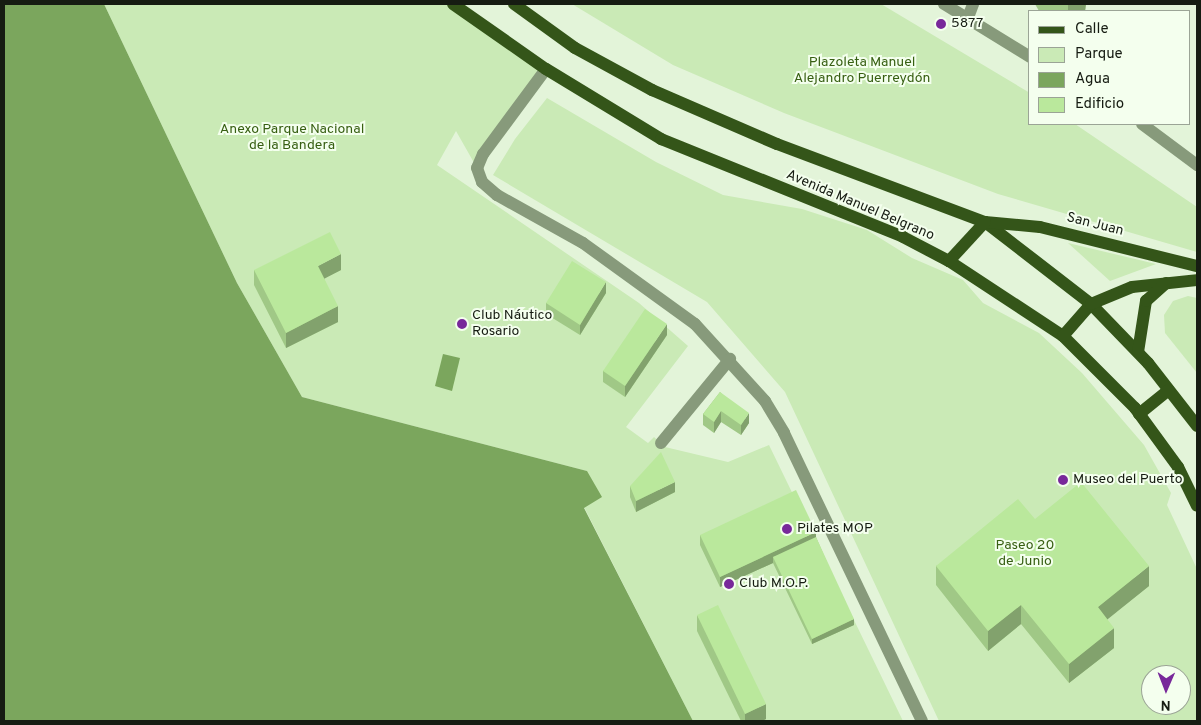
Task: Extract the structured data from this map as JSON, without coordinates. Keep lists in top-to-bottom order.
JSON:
{
  "streets": {
    "main road": ["Avenida Manuel Belgrano", "San Juan"]
  },
  "crossings": [
    ["Avenida Manuel Belgrano", "San Juan"]
  ],
  "parks": ["Plazoleta Manuel Alejandro Puerreydón", "Anexo Parque Nacional de la Bandera", "Paseo 20 de Junio"],
  "places": [
    "5877",
    "Club Náutico Rosario",
    "Museo del Puerto",
    "Pilates MOP",
    "Club M.O.P."
  ],
  "legend": [
    "Calle",
    "Parque",
    "Agua",
    "Edificio"
  ],
  "north": "bottom"
}
